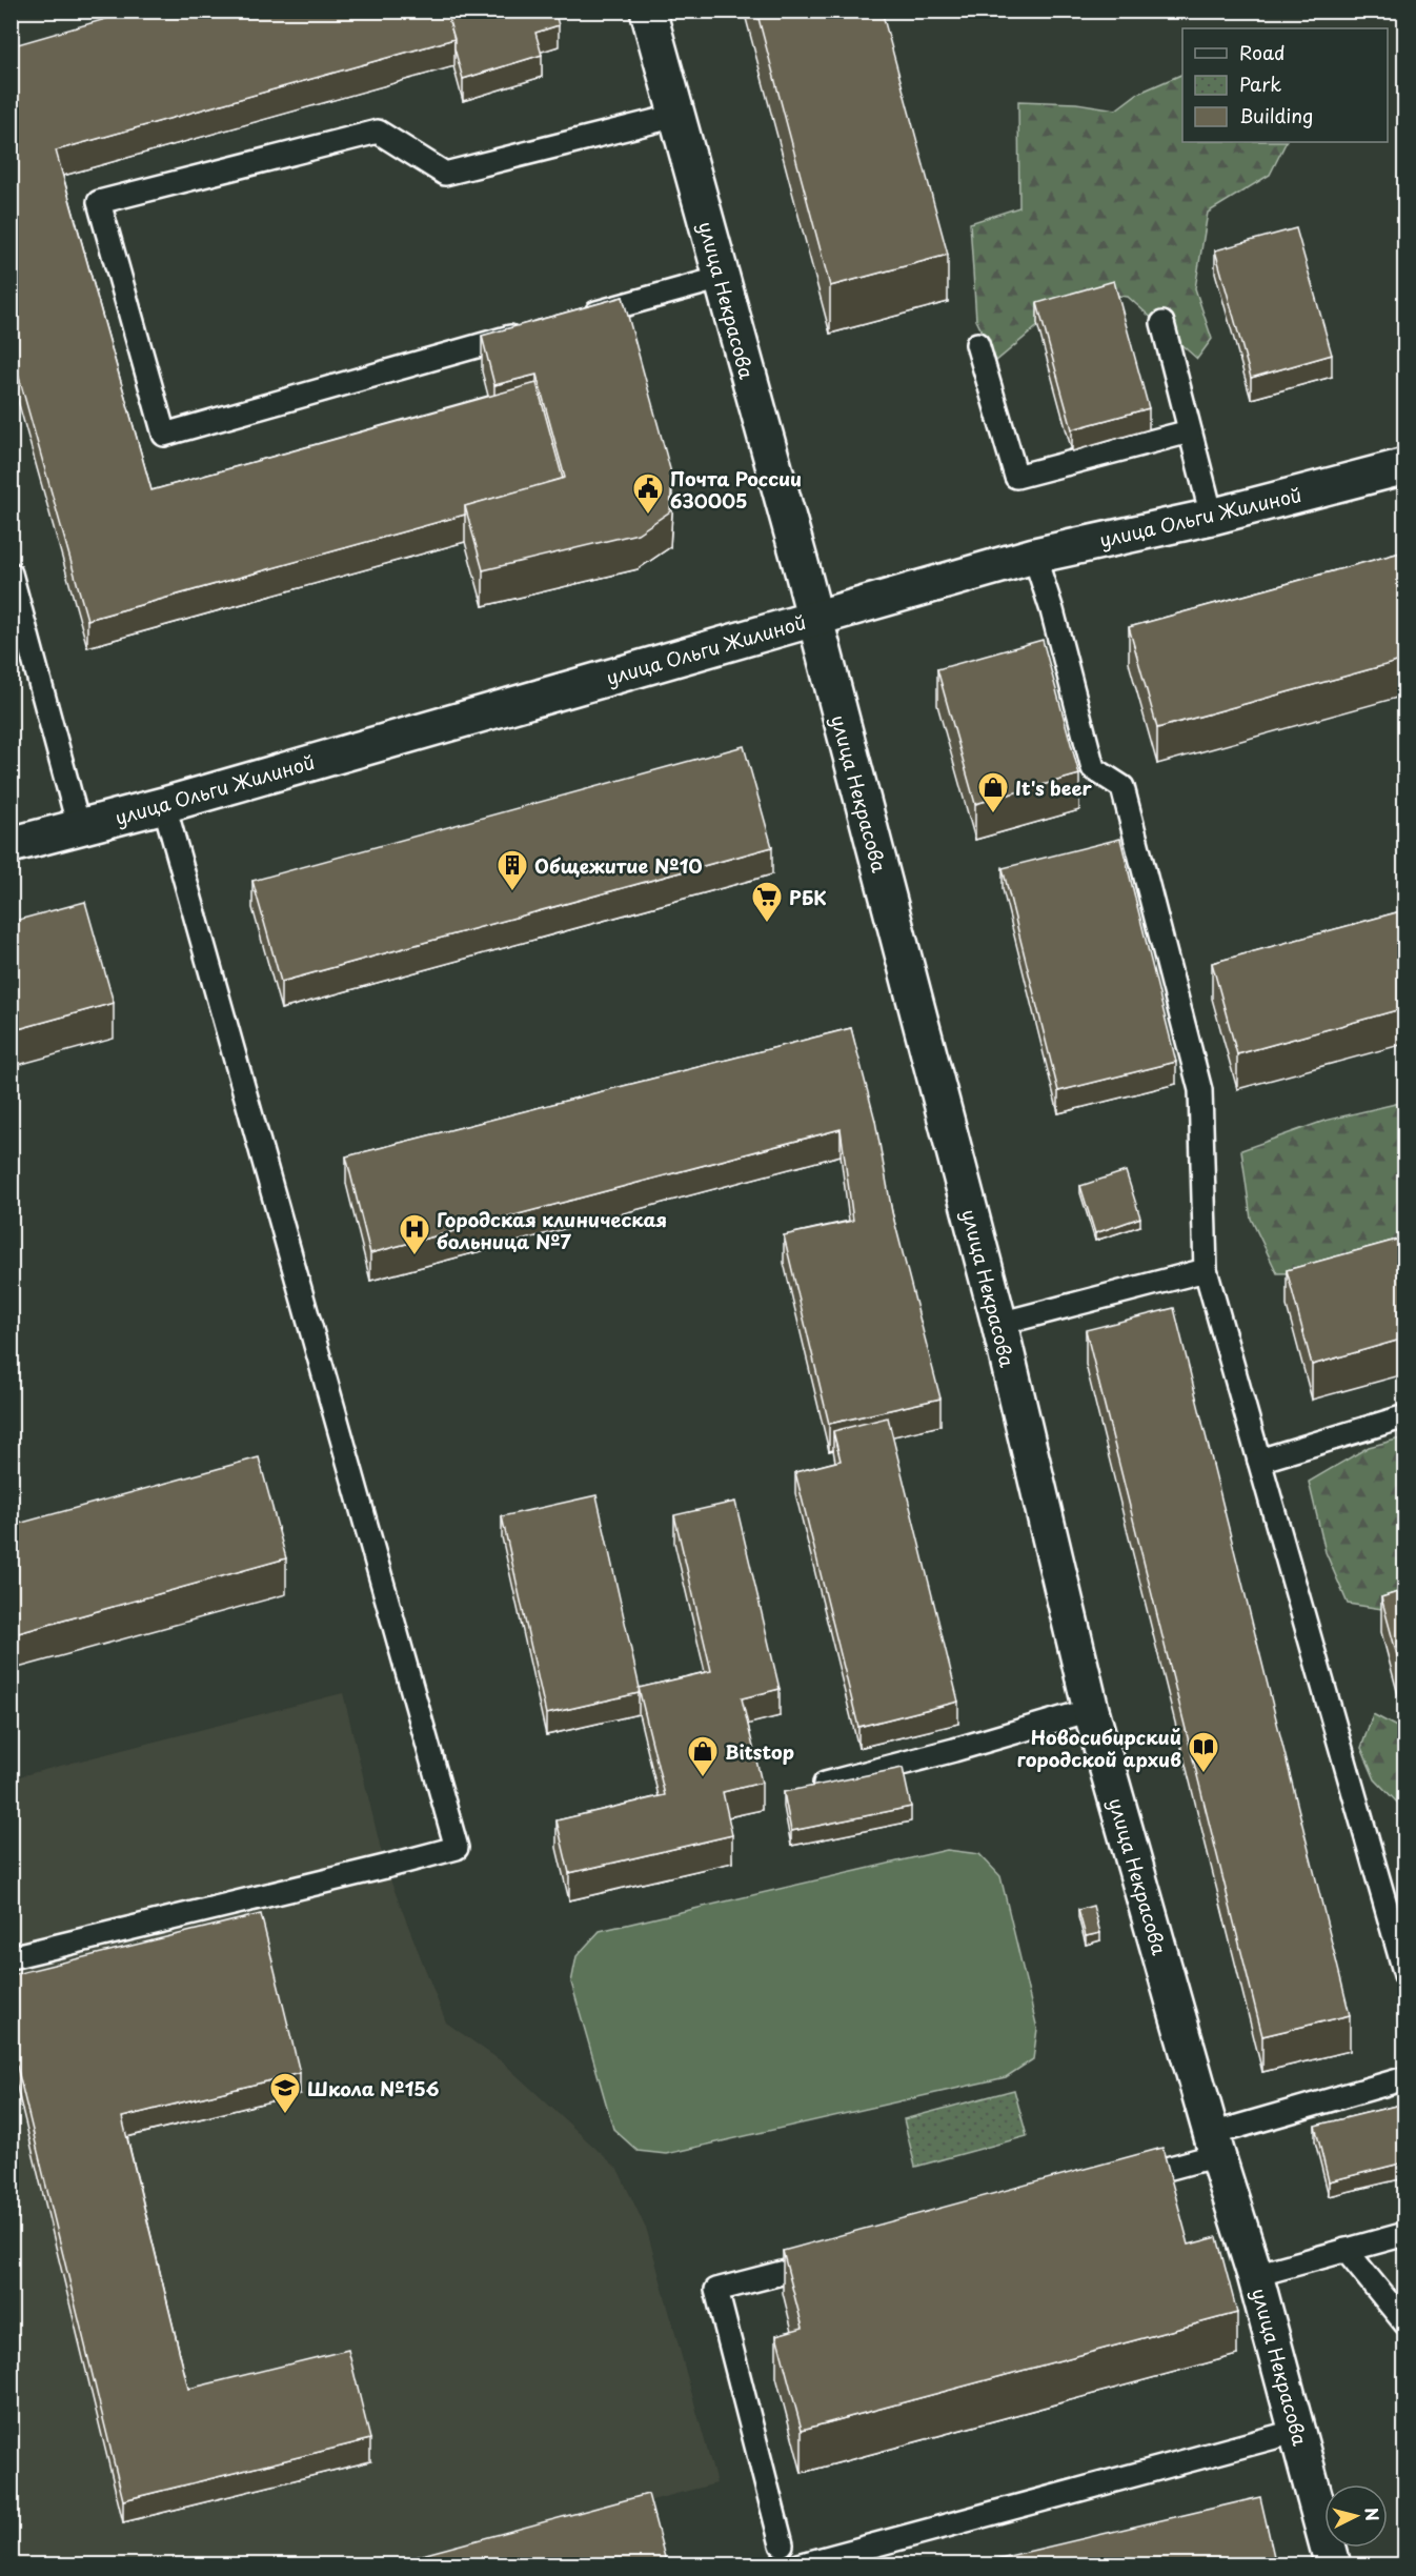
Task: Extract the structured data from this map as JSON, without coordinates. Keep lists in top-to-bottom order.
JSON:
{
  "streets": {
    "street": ["улица Некрасова", "улица Ольги Жилиной"]
  },
  "crossings": [
    ["улица Некрасова", "улица Ольги Жилиной"]
  ],
  "places": {
    "public building": ["Почта России 630005"],
    "shop": ["It's beer", "Bitstop"],
    "building": ["Общежитие №10"],
    "supermarket": ["РБК"],
    "hospital": ["Городская клиническая больница №7"],
    "library": ["Новосибирский городской архив"],
    "school or university": ["Школа №156"]
  },
  "legend": ["Road", "Park", "Building"],
  "north": "right"
}
